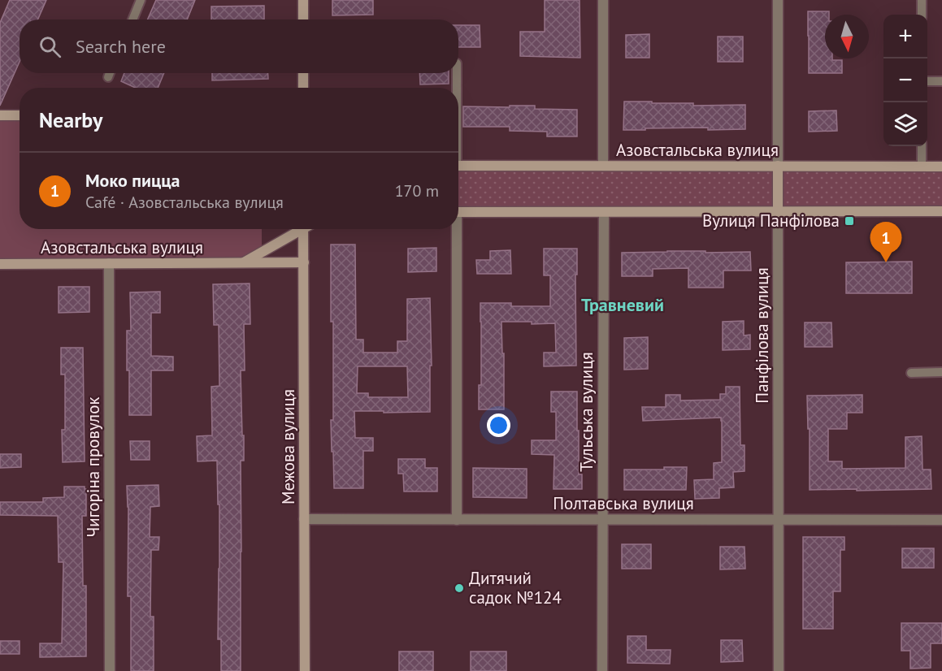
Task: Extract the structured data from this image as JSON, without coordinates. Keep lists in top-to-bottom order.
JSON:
{
  "streets": {
    "street": [
      "Азовстальська вулиця",
      "Панфілова вулиця",
      "Тульська вулиця",
      "Межова вулиця",
      "Чигоріна провулок",
      "Полтавська вулиця"
    ]
  },
  "crossings": [
    ["Азовстальська вулиця", "Панфілова вулиця"],
    ["Азовстальська вулиця", "Межова вулиця"],
    ["Азовстальська вулиця", "Чигоріна провулок"],
    ["Панфілова вулиця", "Полтавська вулиця"],
    ["Тульська вулиця", "Полтавська вулиця"],
    ["Межова вулиця", "Полтавська вулиця"]
  ],
  "districts": ["Травневий"],
  "places": {
    "transit": ["Вулиця Панфілова"],
    "other": ["Дитячий садок №124"]
  },
  "north": "bottom",
  "page": {
    "map_buttons": ["+", "−"],
    "search": "Search here",
    "heading": "Nearby",
    "list": [
      {
        "mark": "1",
        "name": "Моко пицца",
        "note": "Café · Азовстальська вулиця",
        "value": "170 m"
      }
    ],
    "pins": "1"
  }
}
